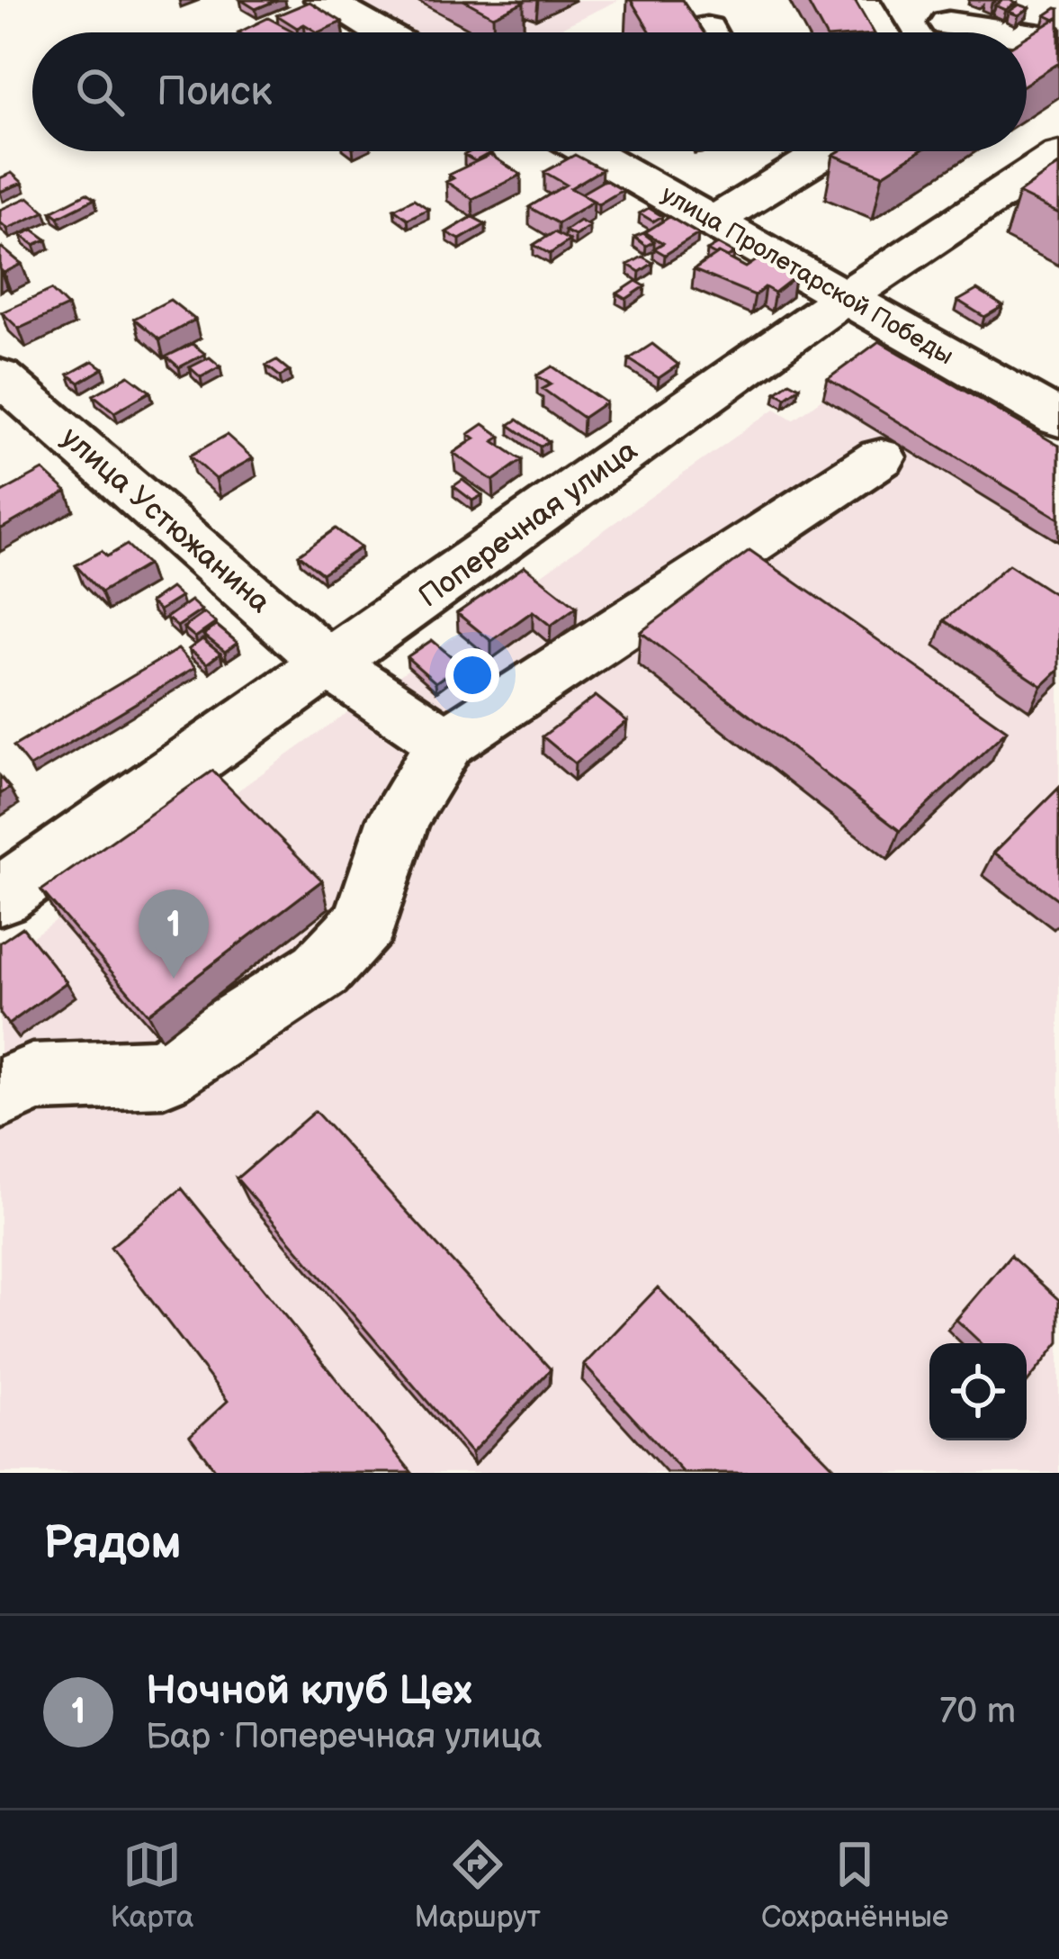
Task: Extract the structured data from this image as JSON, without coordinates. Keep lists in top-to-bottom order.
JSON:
{
  "streets": {
    "street": ["улица Пролетарской Победы", "улица Устюжанина", "Поперечная улица"]
  },
  "crossings": [
    ["улица Пролетарской Победы", "Поперечная улица"],
    ["улица Устюжанина", "Поперечная улица"]
  ],
  "page": {
    "search": "Поиск",
    "pins": "1",
    "heading": "Рядом",
    "list": [
      {
        "mark": "1",
        "name": "Ночной клуб Цех",
        "note": "Бар · Поперечная улица",
        "value": "70 m"
      }
    ],
    "nav": ["Карта", "Маршрут", "Сохранённые"]
  }
}
